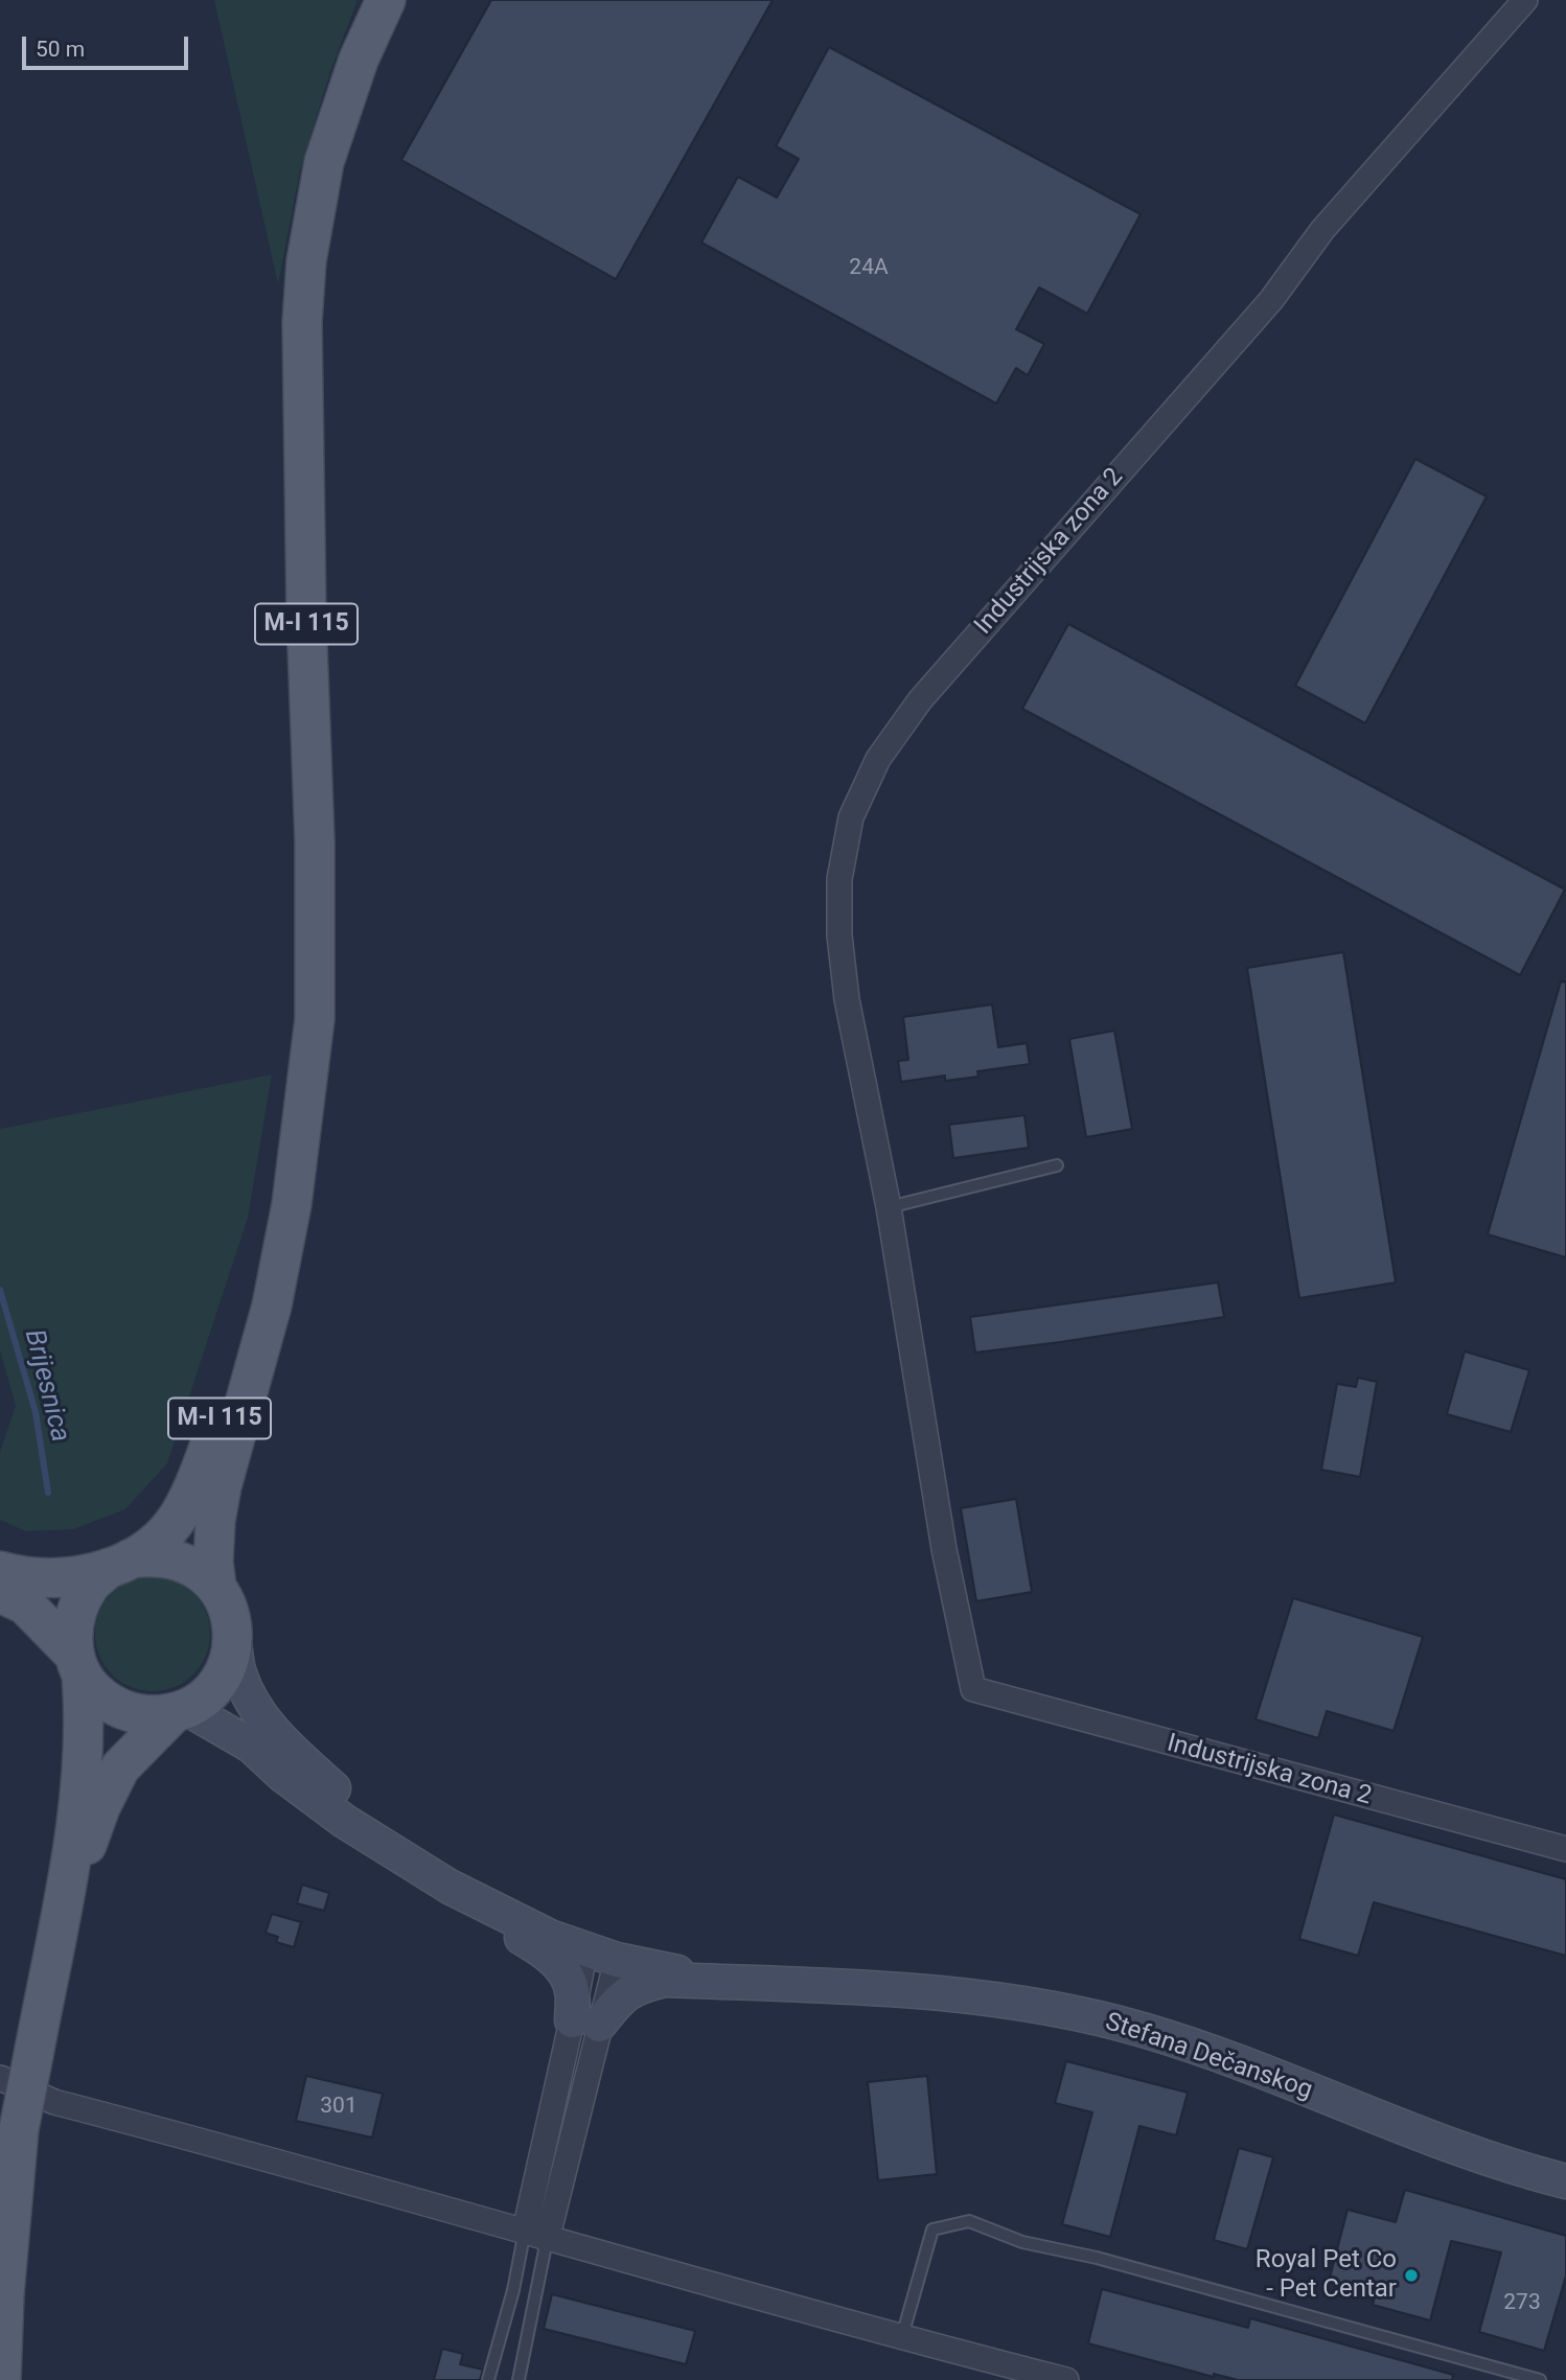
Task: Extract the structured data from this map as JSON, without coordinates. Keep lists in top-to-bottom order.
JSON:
{
  "streets": {
    "main road": ["M-I 115", "Stefana Dečanskog"],
    "street": ["Industrijska zona 2"]
  },
  "water": ["Brijesnica"],
  "places": ["Royal Pet Co - Pet Centar"],
  "house_numbers": ["24A", "301", "273"],
  "scale_bar": "50 m"
}
